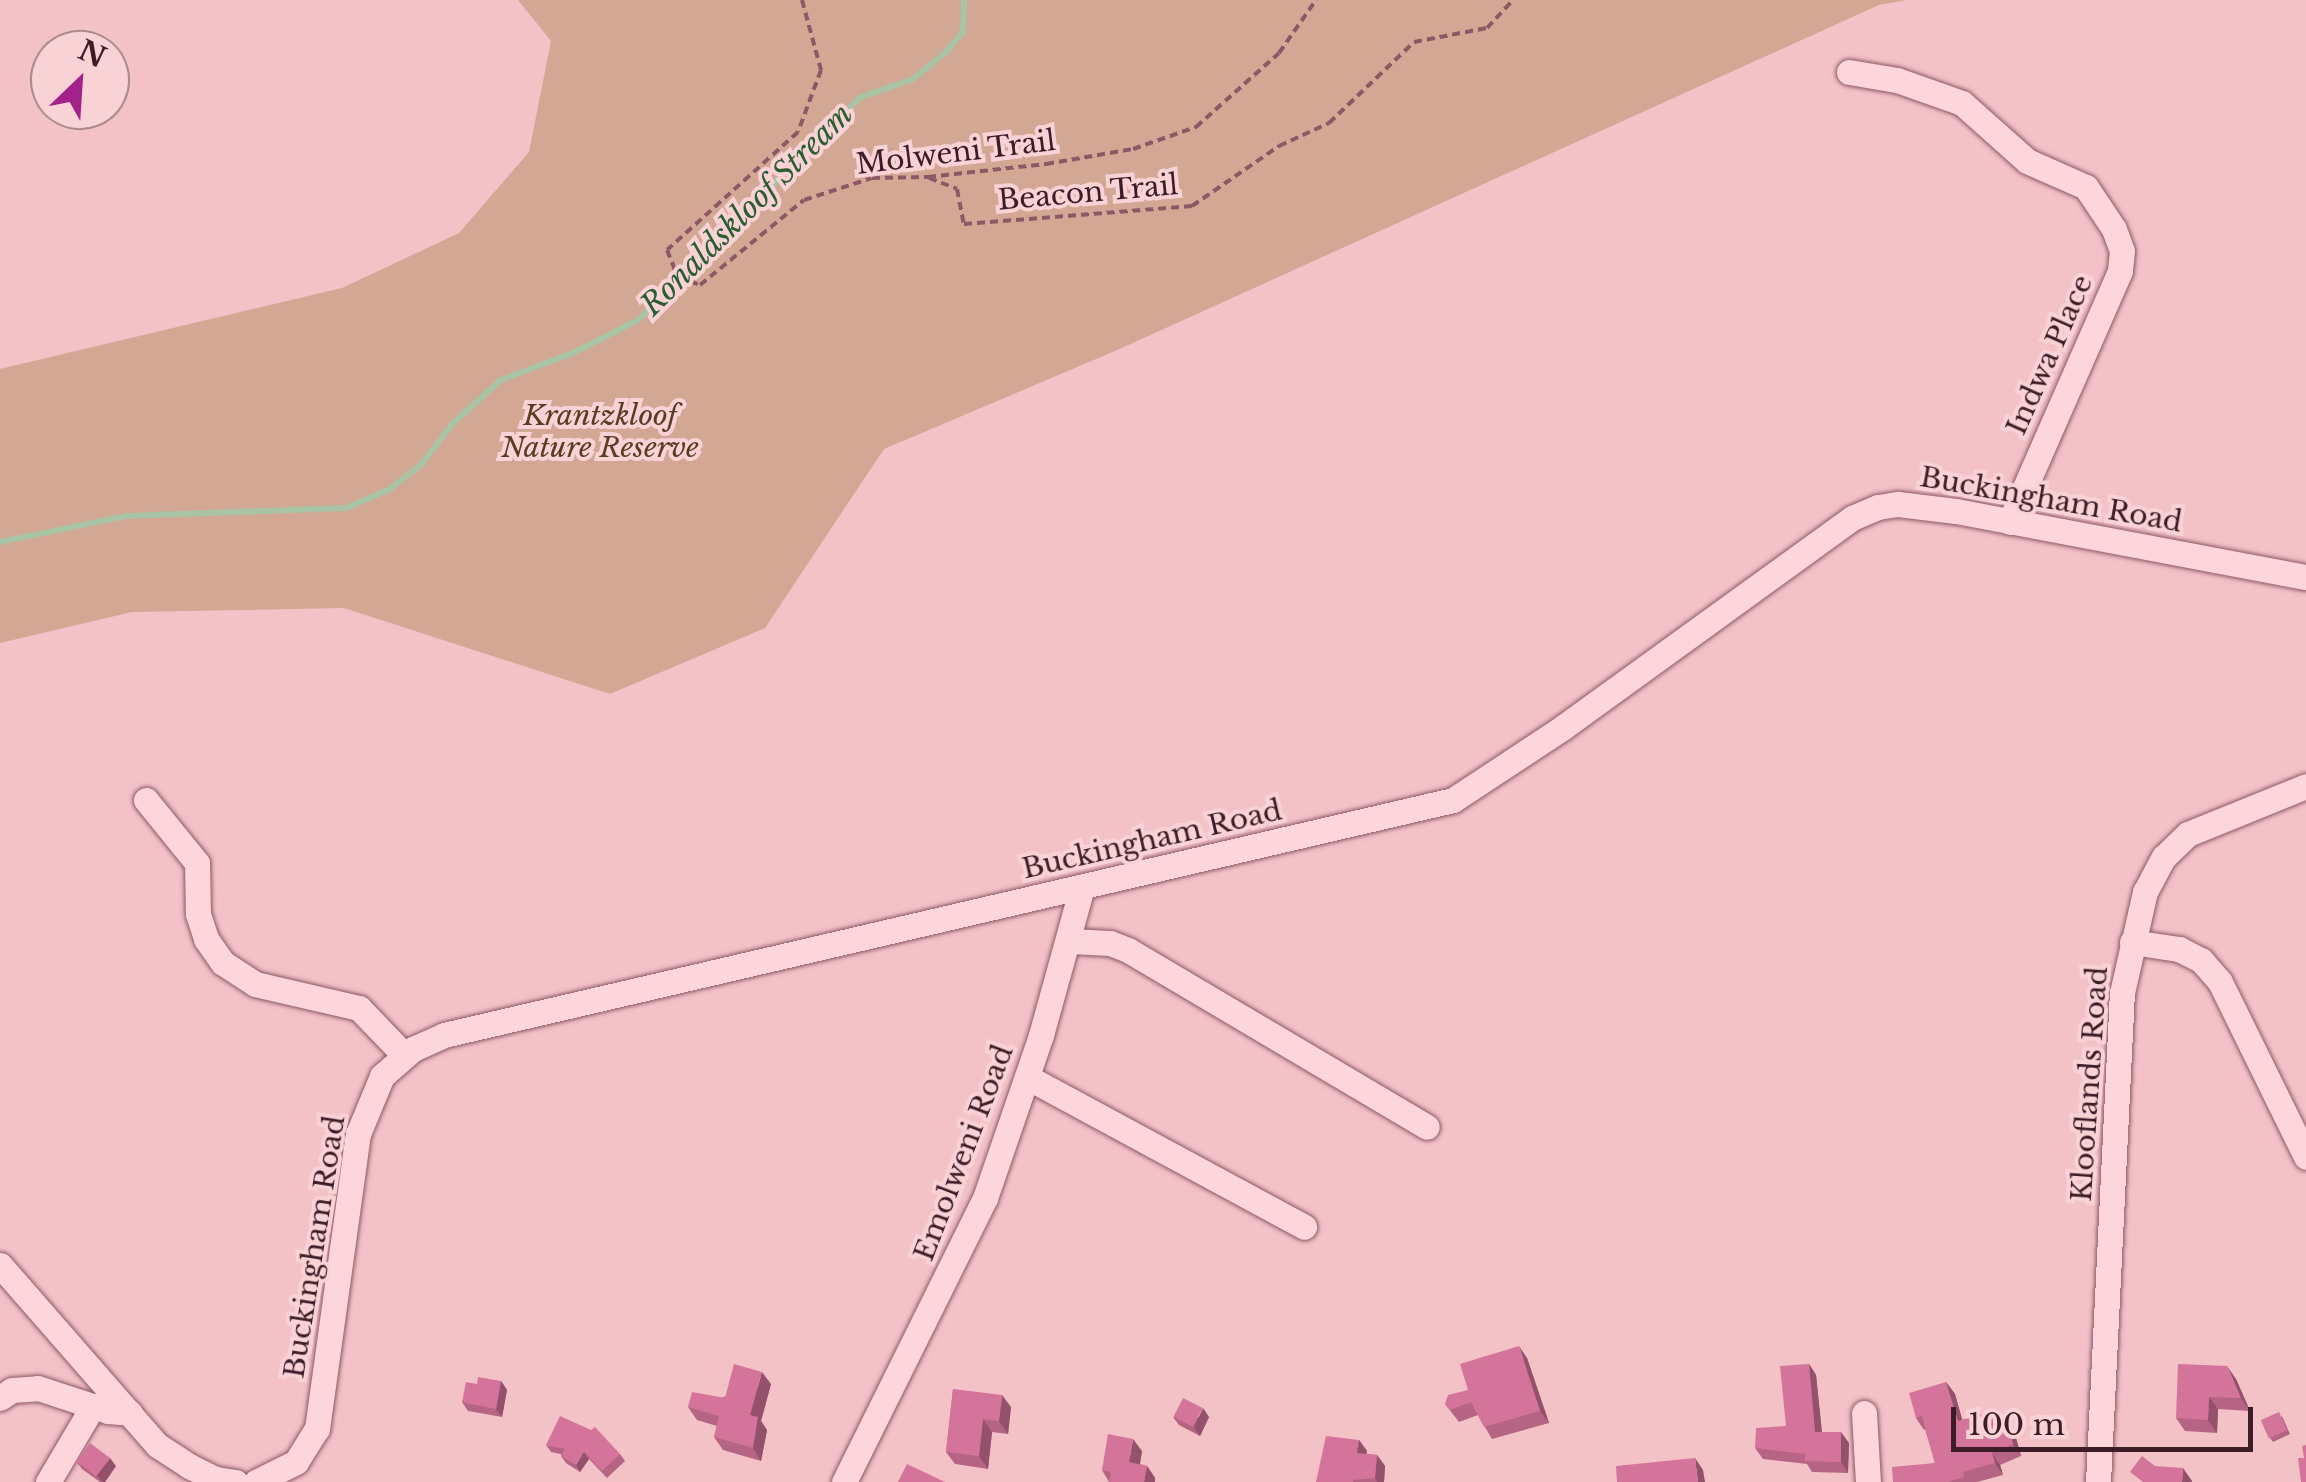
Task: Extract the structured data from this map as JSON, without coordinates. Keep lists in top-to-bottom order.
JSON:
{
  "streets": {
    "street": [
      "Indwa Place",
      "Buckingham Road",
      "Klooflands Road",
      "Emolweni Road"
    ],
    "path": ["Molweni Trail", "Beacon Trail"]
  },
  "crossings": [
    ["Molweni Trail", "Beacon Trail"],
    ["Indwa Place", "Buckingham Road"],
    ["Buckingham Road", "Emolweni Road"]
  ],
  "water": ["Ronaldskloof Stream"],
  "parks": ["Krantzkloof Nature Reserve"],
  "scale_bar": "100 m",
  "north": "top right"
}
